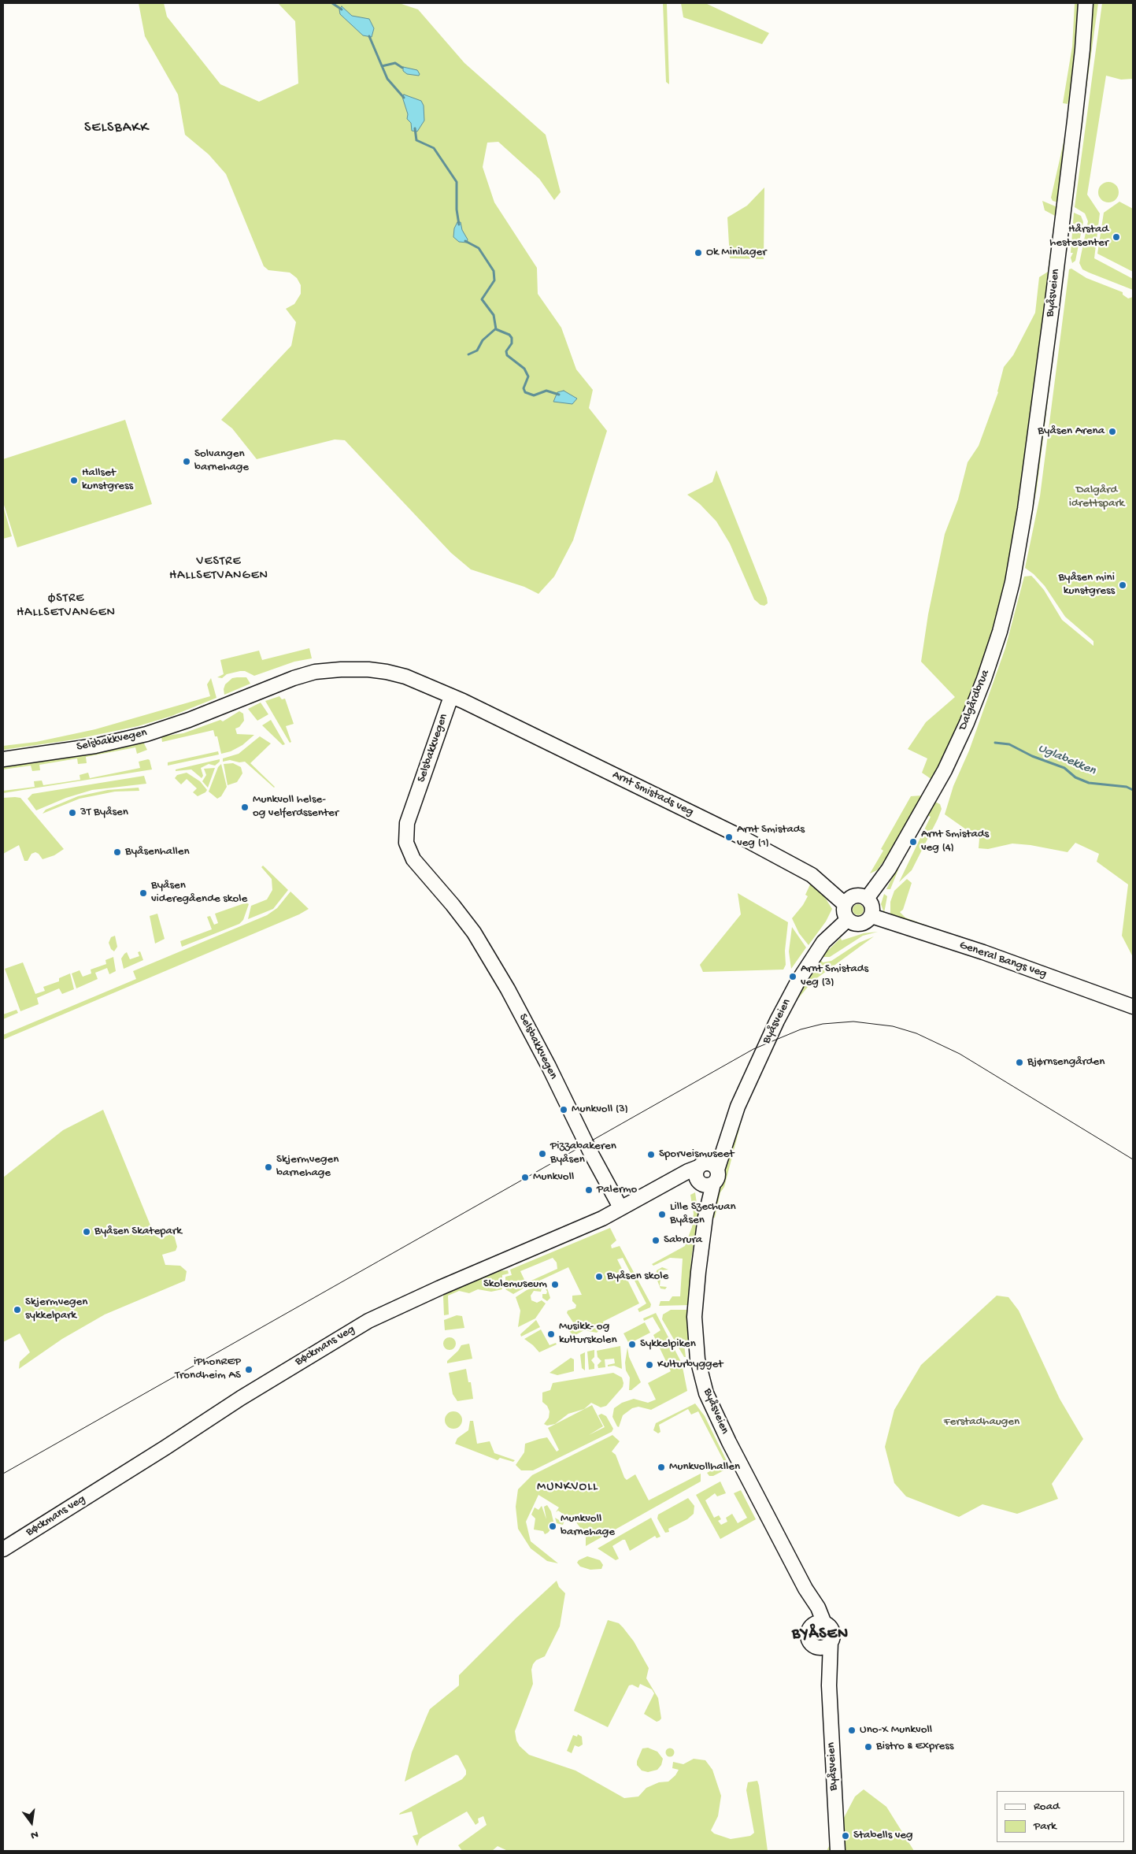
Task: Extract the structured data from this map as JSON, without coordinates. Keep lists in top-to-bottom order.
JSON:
{
  "streets": {
    "main road": [
      "Byåsveien",
      "Dalgårdbrua",
      "Selsbakkvegen",
      "Arnt Smistads veg",
      "General Bangs veg",
      "Bøckmans veg"
    ]
  },
  "crossings": [
    ["Byåsveien", "Dalgårdbrua"],
    ["Byåsveien", "Arnt Smistads veg"],
    ["Byåsveien", "General Bangs veg"],
    ["Byåsveien", "Bøckmans veg"],
    ["Dalgårdbrua", "Arnt Smistads veg"],
    ["Dalgårdbrua", "General Bangs veg"],
    ["Selsbakkvegen", "Arnt Smistads veg"],
    ["Selsbakkvegen", "Bøckmans veg"],
    ["Arnt Smistads veg", "General Bangs veg"]
  ],
  "districts": [
    "SELSBAKK",
    "VESTRE HALLSETVANGEN",
    "ØSTRE HALLSETVANGEN",
    "MUNKVOLL",
    "BYÅSEN"
  ],
  "water": ["Uglabekken"],
  "parks": ["Dalgård idrettspark", "Ferstadhaugen"],
  "places": [
    "Hårstad hestesenter",
    "Ok Minilager",
    "Byåsen Arena",
    "Solvangen barnehage",
    "Hallset kunstgress",
    "Byåsen mini kunstgress",
    "Munkvoll helse- og velferdssenter",
    "3T Byåsen",
    "Arnt Smistads veg (1)",
    "Arnt Smistads veg (4)",
    "Byåsenhallen",
    "Byåsen videregående skole",
    "Arnt Smistads veg (3)",
    "Bjørnsengården",
    "Munkvoll (3)",
    "Pizzabakeren Byåsen",
    "Sporveismuseet",
    "Skjermvegen barnehage",
    "Munkvoll",
    "Palermo",
    "Lille Szechuan Byåsen",
    "Byåsen Skatepark",
    "Sabrura",
    "Byåsen skole",
    "Skolemuseum",
    "Skjermvegen sykkelpark",
    "Musikk- og kulturskolen",
    "Sykkelpiken",
    "Kulturbygget",
    "iPhonREP Trondheim AS",
    "Munkvollhallen",
    "Munkvoll barnehage",
    "Uno-X Munkvoll",
    "Bistro & Express",
    "Stabells veg"
  ],
  "legend": ["Road", "Park"],
  "north": "bottom"
}
